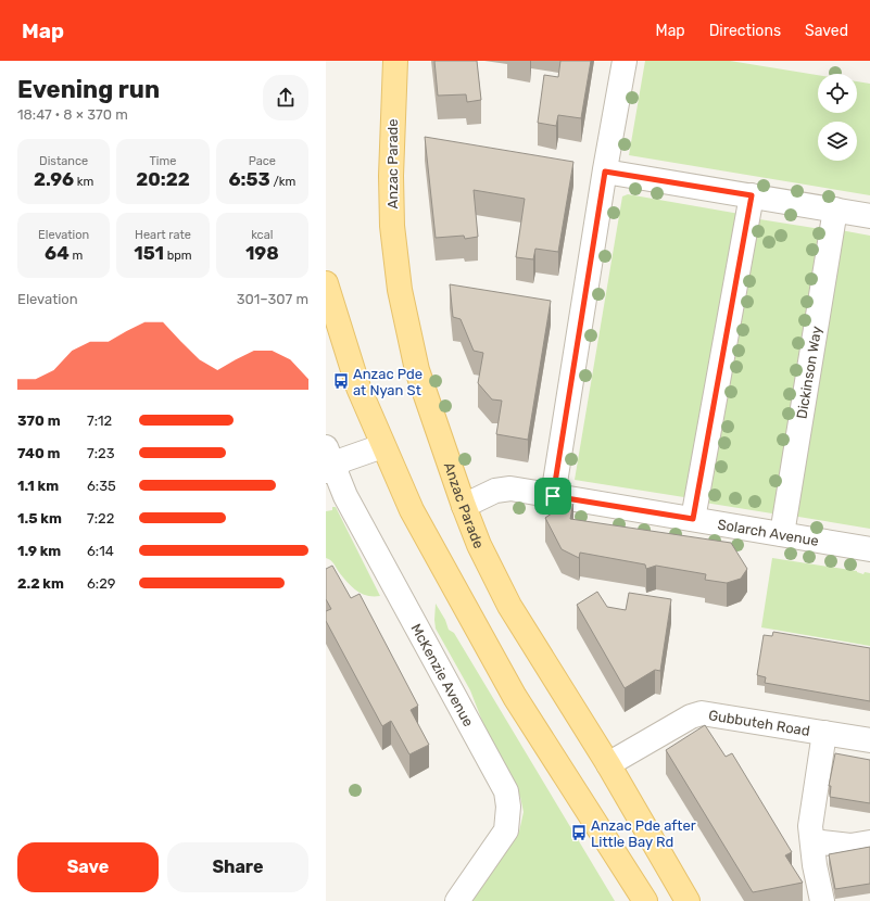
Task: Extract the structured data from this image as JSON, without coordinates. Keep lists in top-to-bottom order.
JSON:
{
  "streets": {
    "main road": ["Anzac Parade"],
    "street": [
      "Dickinson Way",
      "Solarch Avenue",
      "McKenzie Avenue",
      "Gubbuteh Road"
    ]
  },
  "crossings": [
    ["Anzac Parade", "Solarch Avenue"],
    ["Anzac Parade", "Gubbuteh Road"],
    ["Dickinson Way", "Solarch Avenue"]
  ],
  "places": {
    "bus stop": ["Anzac Pde at Nyan St", "Anzac Pde after Little Bay Rd"]
  },
  "page": {
    "header": "Map",
    "nav": ["Map", "Directions", "Saved"],
    "heading": ["Evening run", "18:47 · 8 × 370 m"],
    "stats": [
      ["Distance", "2.96 km"],
      ["Time", "20:22"],
      ["Pace", "6:53 /km"],
      ["Elevation", "64 m"],
      ["Heart rate", "151 bpm"],
      ["kcal", "198"]
    ],
    "chart": ["Elevation", "301–307 m"],
    "list": [
      {
        "name": "370 m",
        "note": "7:12"
      },
      {
        "name": "740 m",
        "note": "7:23"
      },
      {
        "name": "1.1 km",
        "note": "6:35"
      },
      {
        "name": "1.5 km",
        "note": "7:22"
      },
      {
        "name": "1.9 km",
        "note": "6:14"
      },
      {
        "name": "2.2 km",
        "note": "6:29"
      }
    ],
    "buttons": ["Save", "Share"]
  }
}
